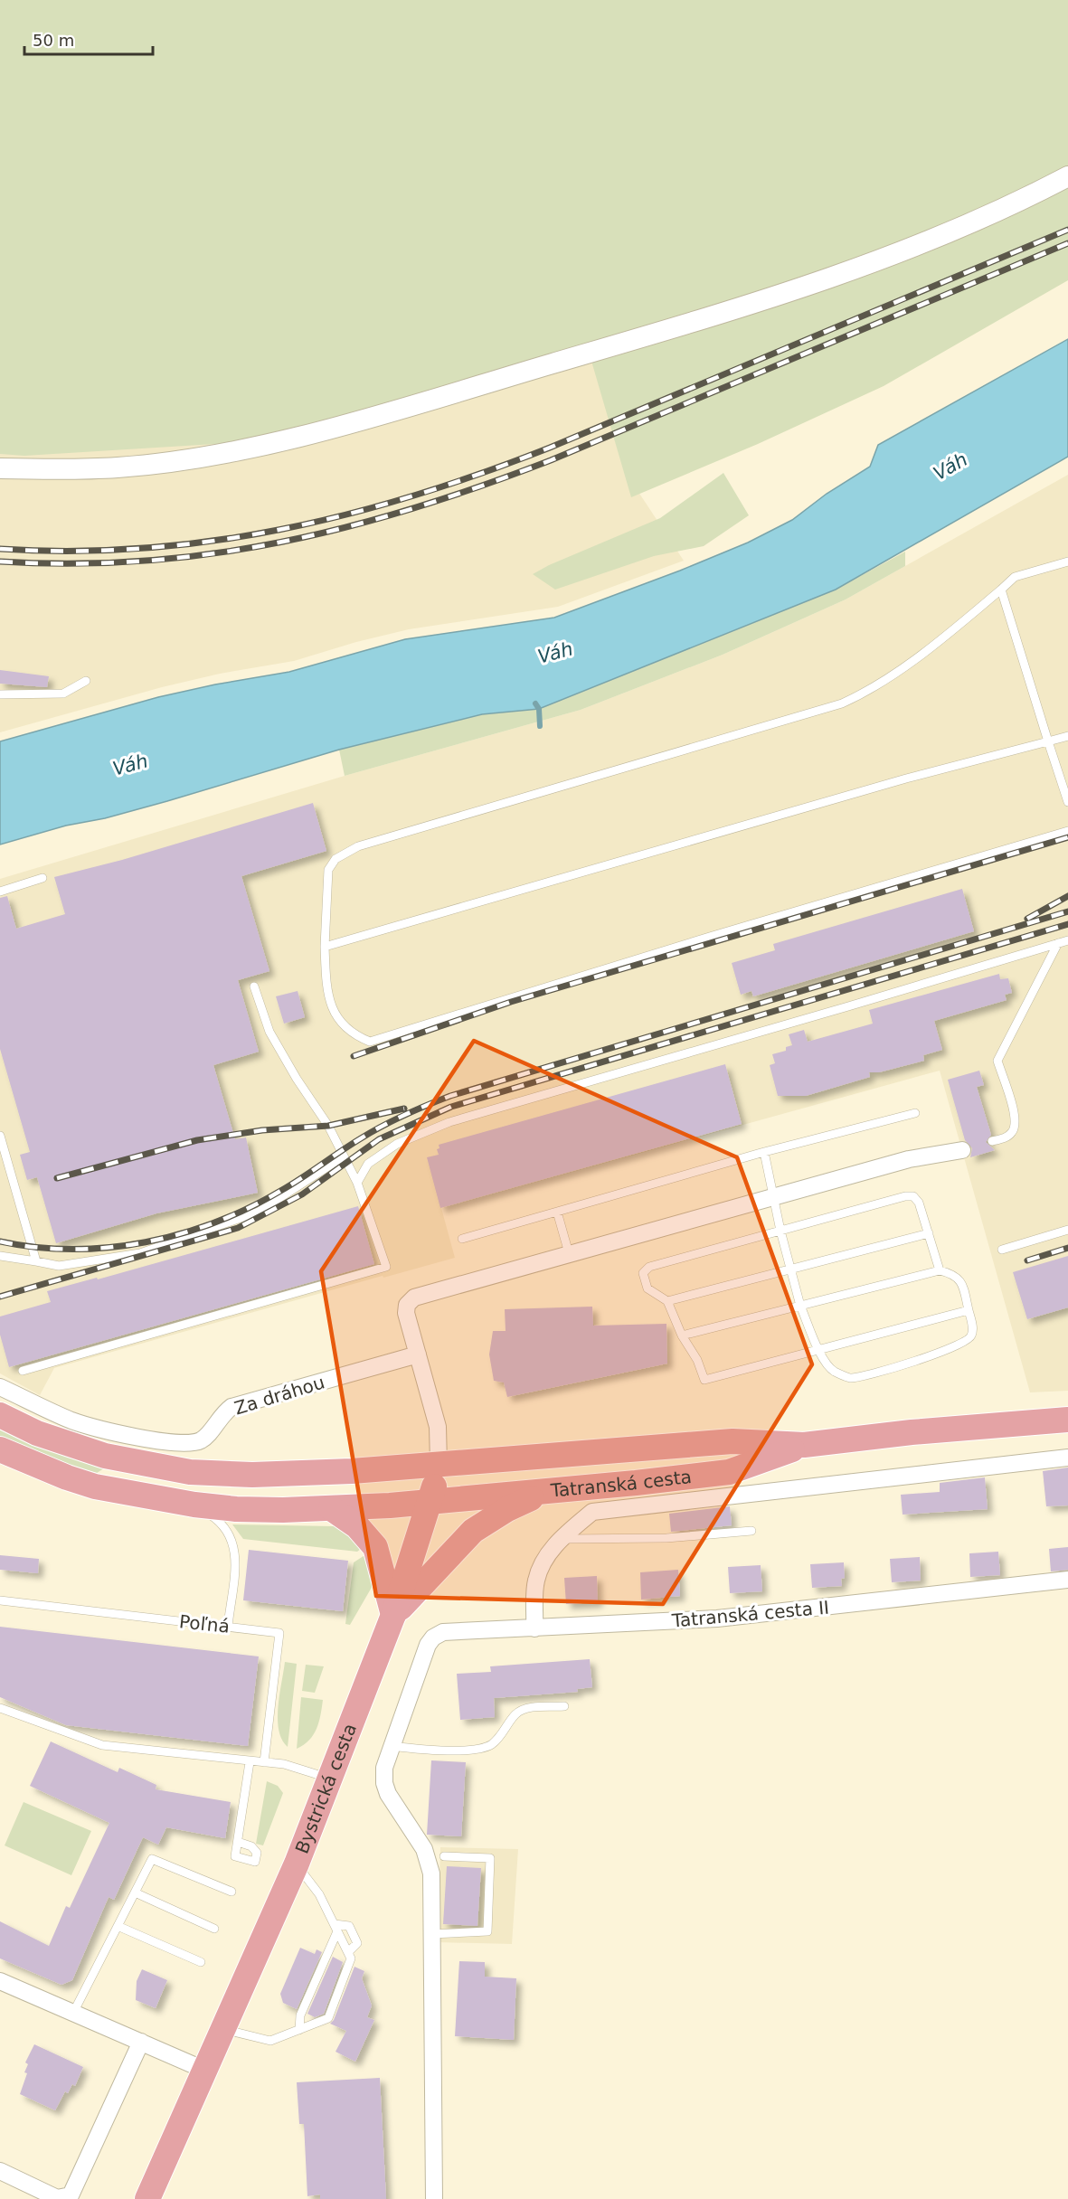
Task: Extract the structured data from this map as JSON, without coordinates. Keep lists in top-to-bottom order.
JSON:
{
  "streets": {
    "main road": ["Tatranská cesta", "Bystrická cesta"],
    "street": ["Za dráhou", "Tatranská cesta II"],
    "lane": ["Poľná"]
  },
  "crossings": [
    ["Tatranská cesta", "Bystrická cesta"]
  ],
  "water": ["Váh"],
  "scale_bar": "50 m"
}
